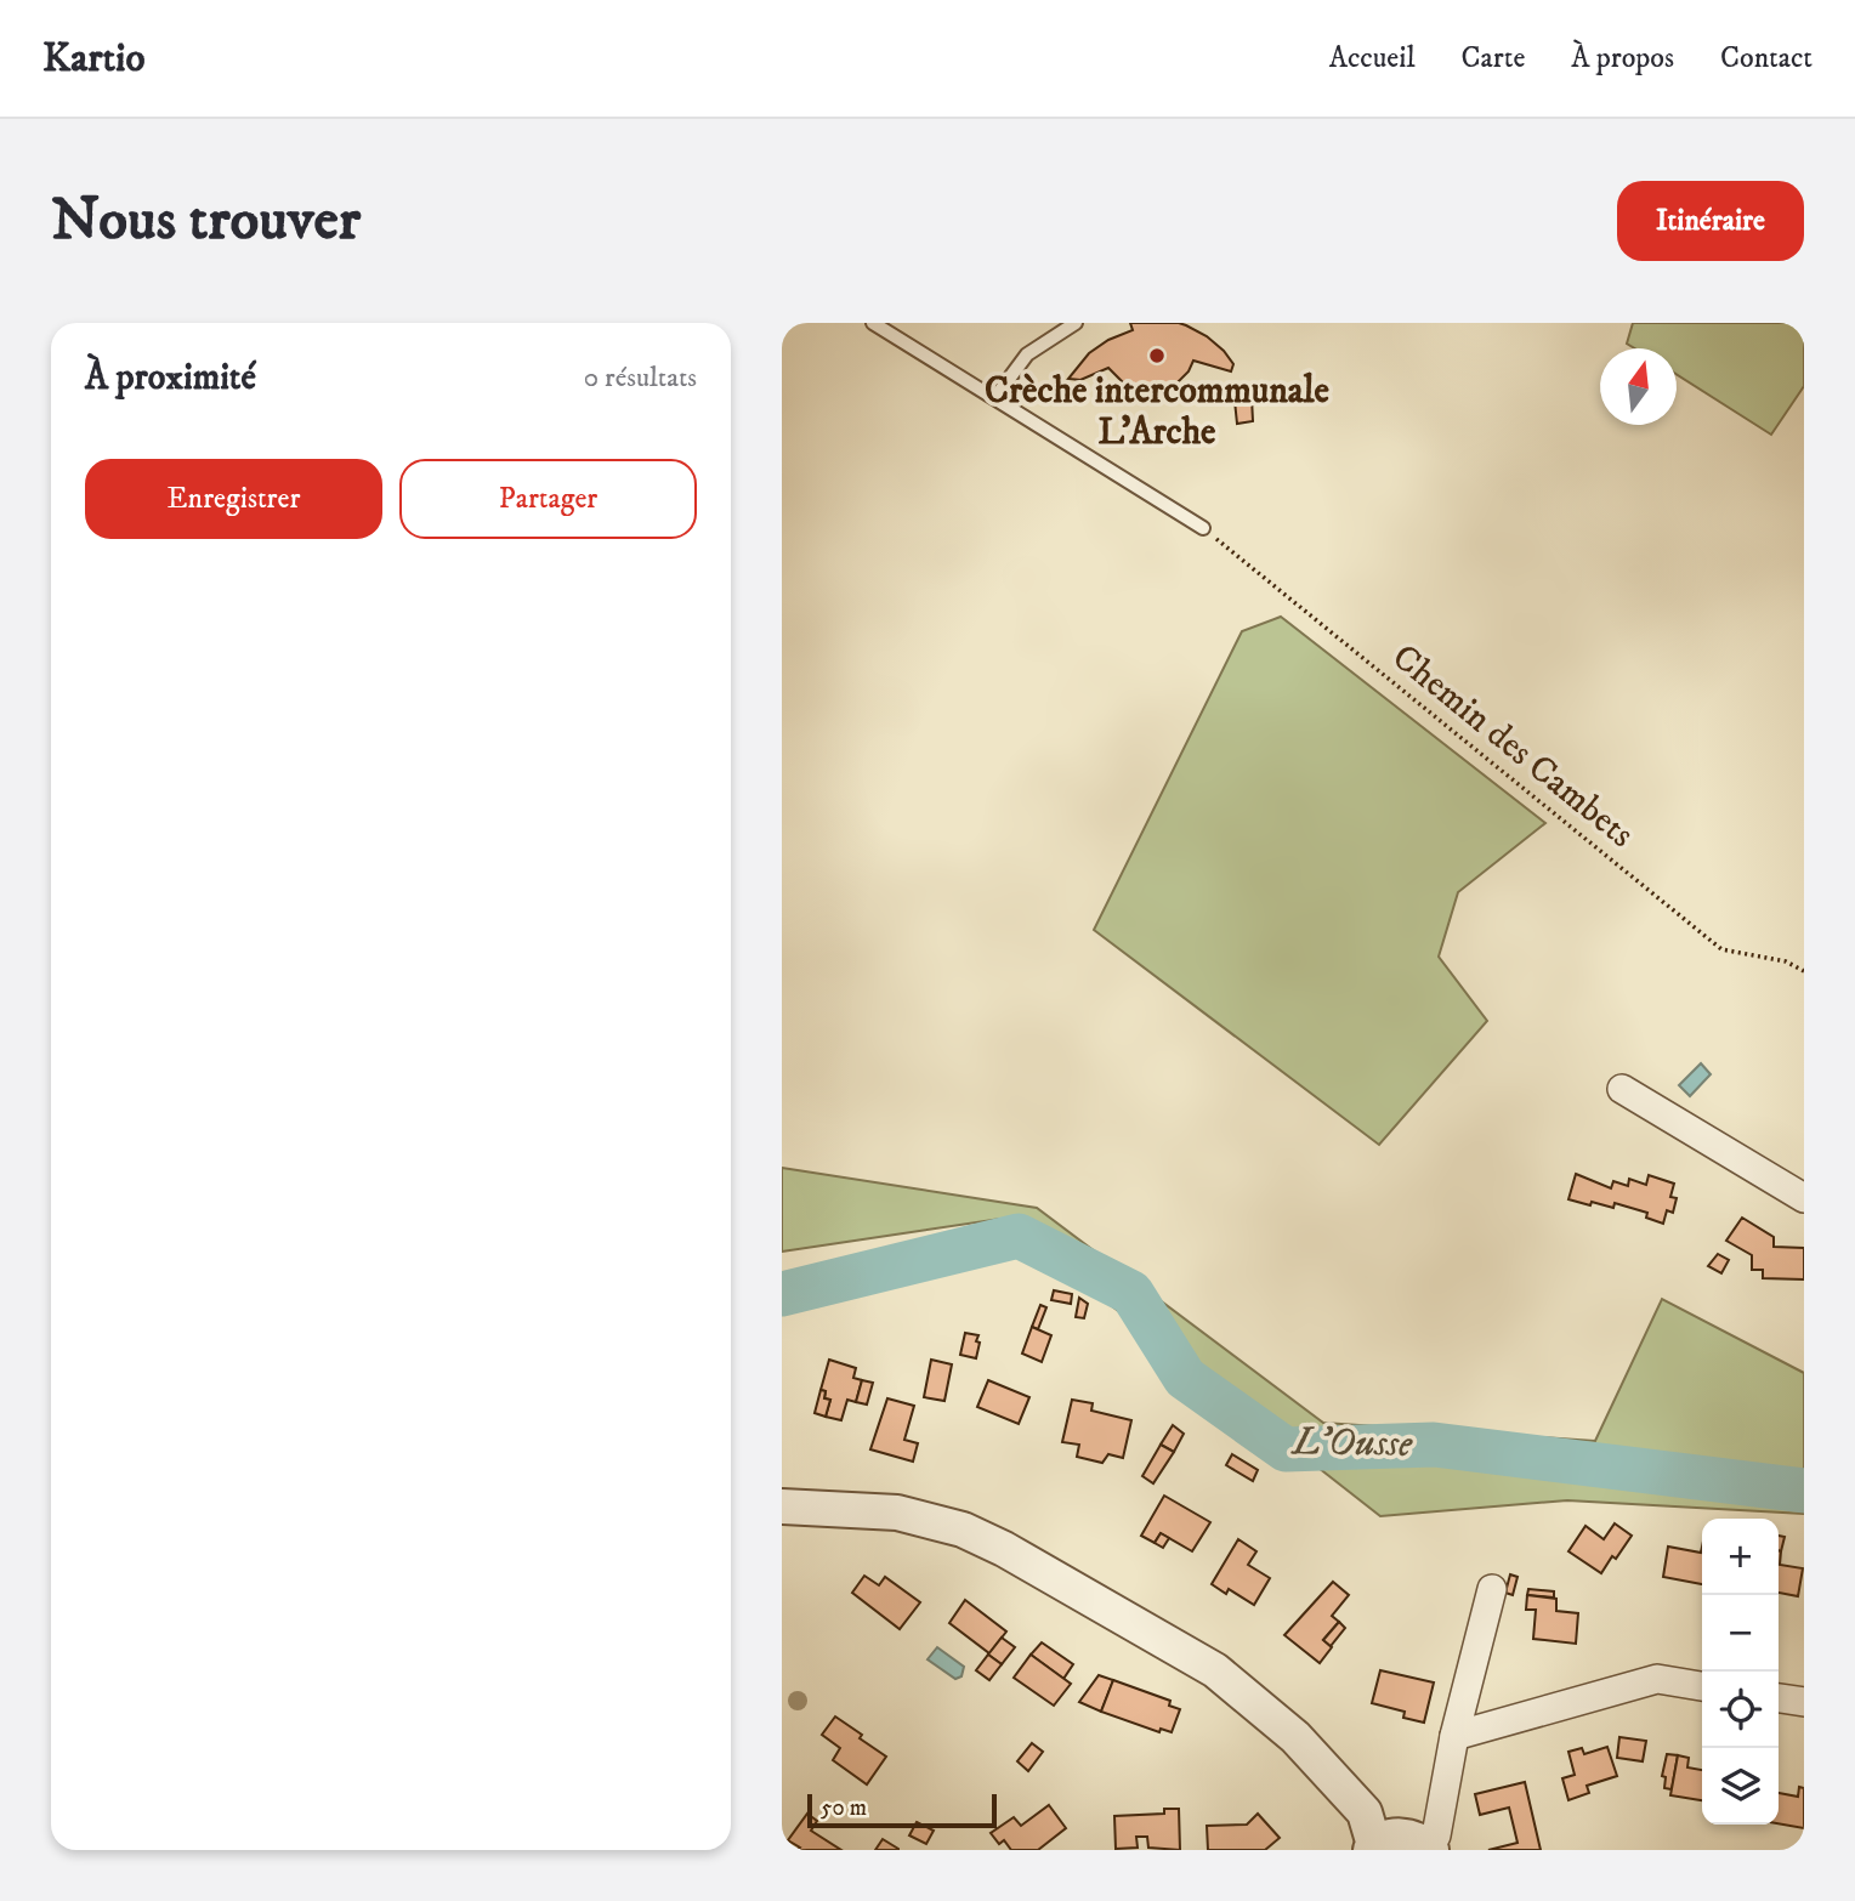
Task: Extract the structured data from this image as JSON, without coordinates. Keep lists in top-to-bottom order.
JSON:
{
  "streets": {
    "path": ["Chemin des Cambets"]
  },
  "water": ["L'Ousse"],
  "places": ["Crèche intercommunale L'Arche"],
  "scale_bar": "50 m",
  "north": "top",
  "page": {
    "header": "Kartio",
    "nav": [
      "Accueil",
      "Carte",
      "À propos",
      "Contact"
    ],
    "buttons": [
      "Itinéraire",
      ["Enregistrer", "Partager"]
    ],
    "title": "Nous trouver",
    "heading": ["À proximité", "0 résultats"],
    "map_buttons": ["+", "−"],
    "scale": "50 m"
  }
}
